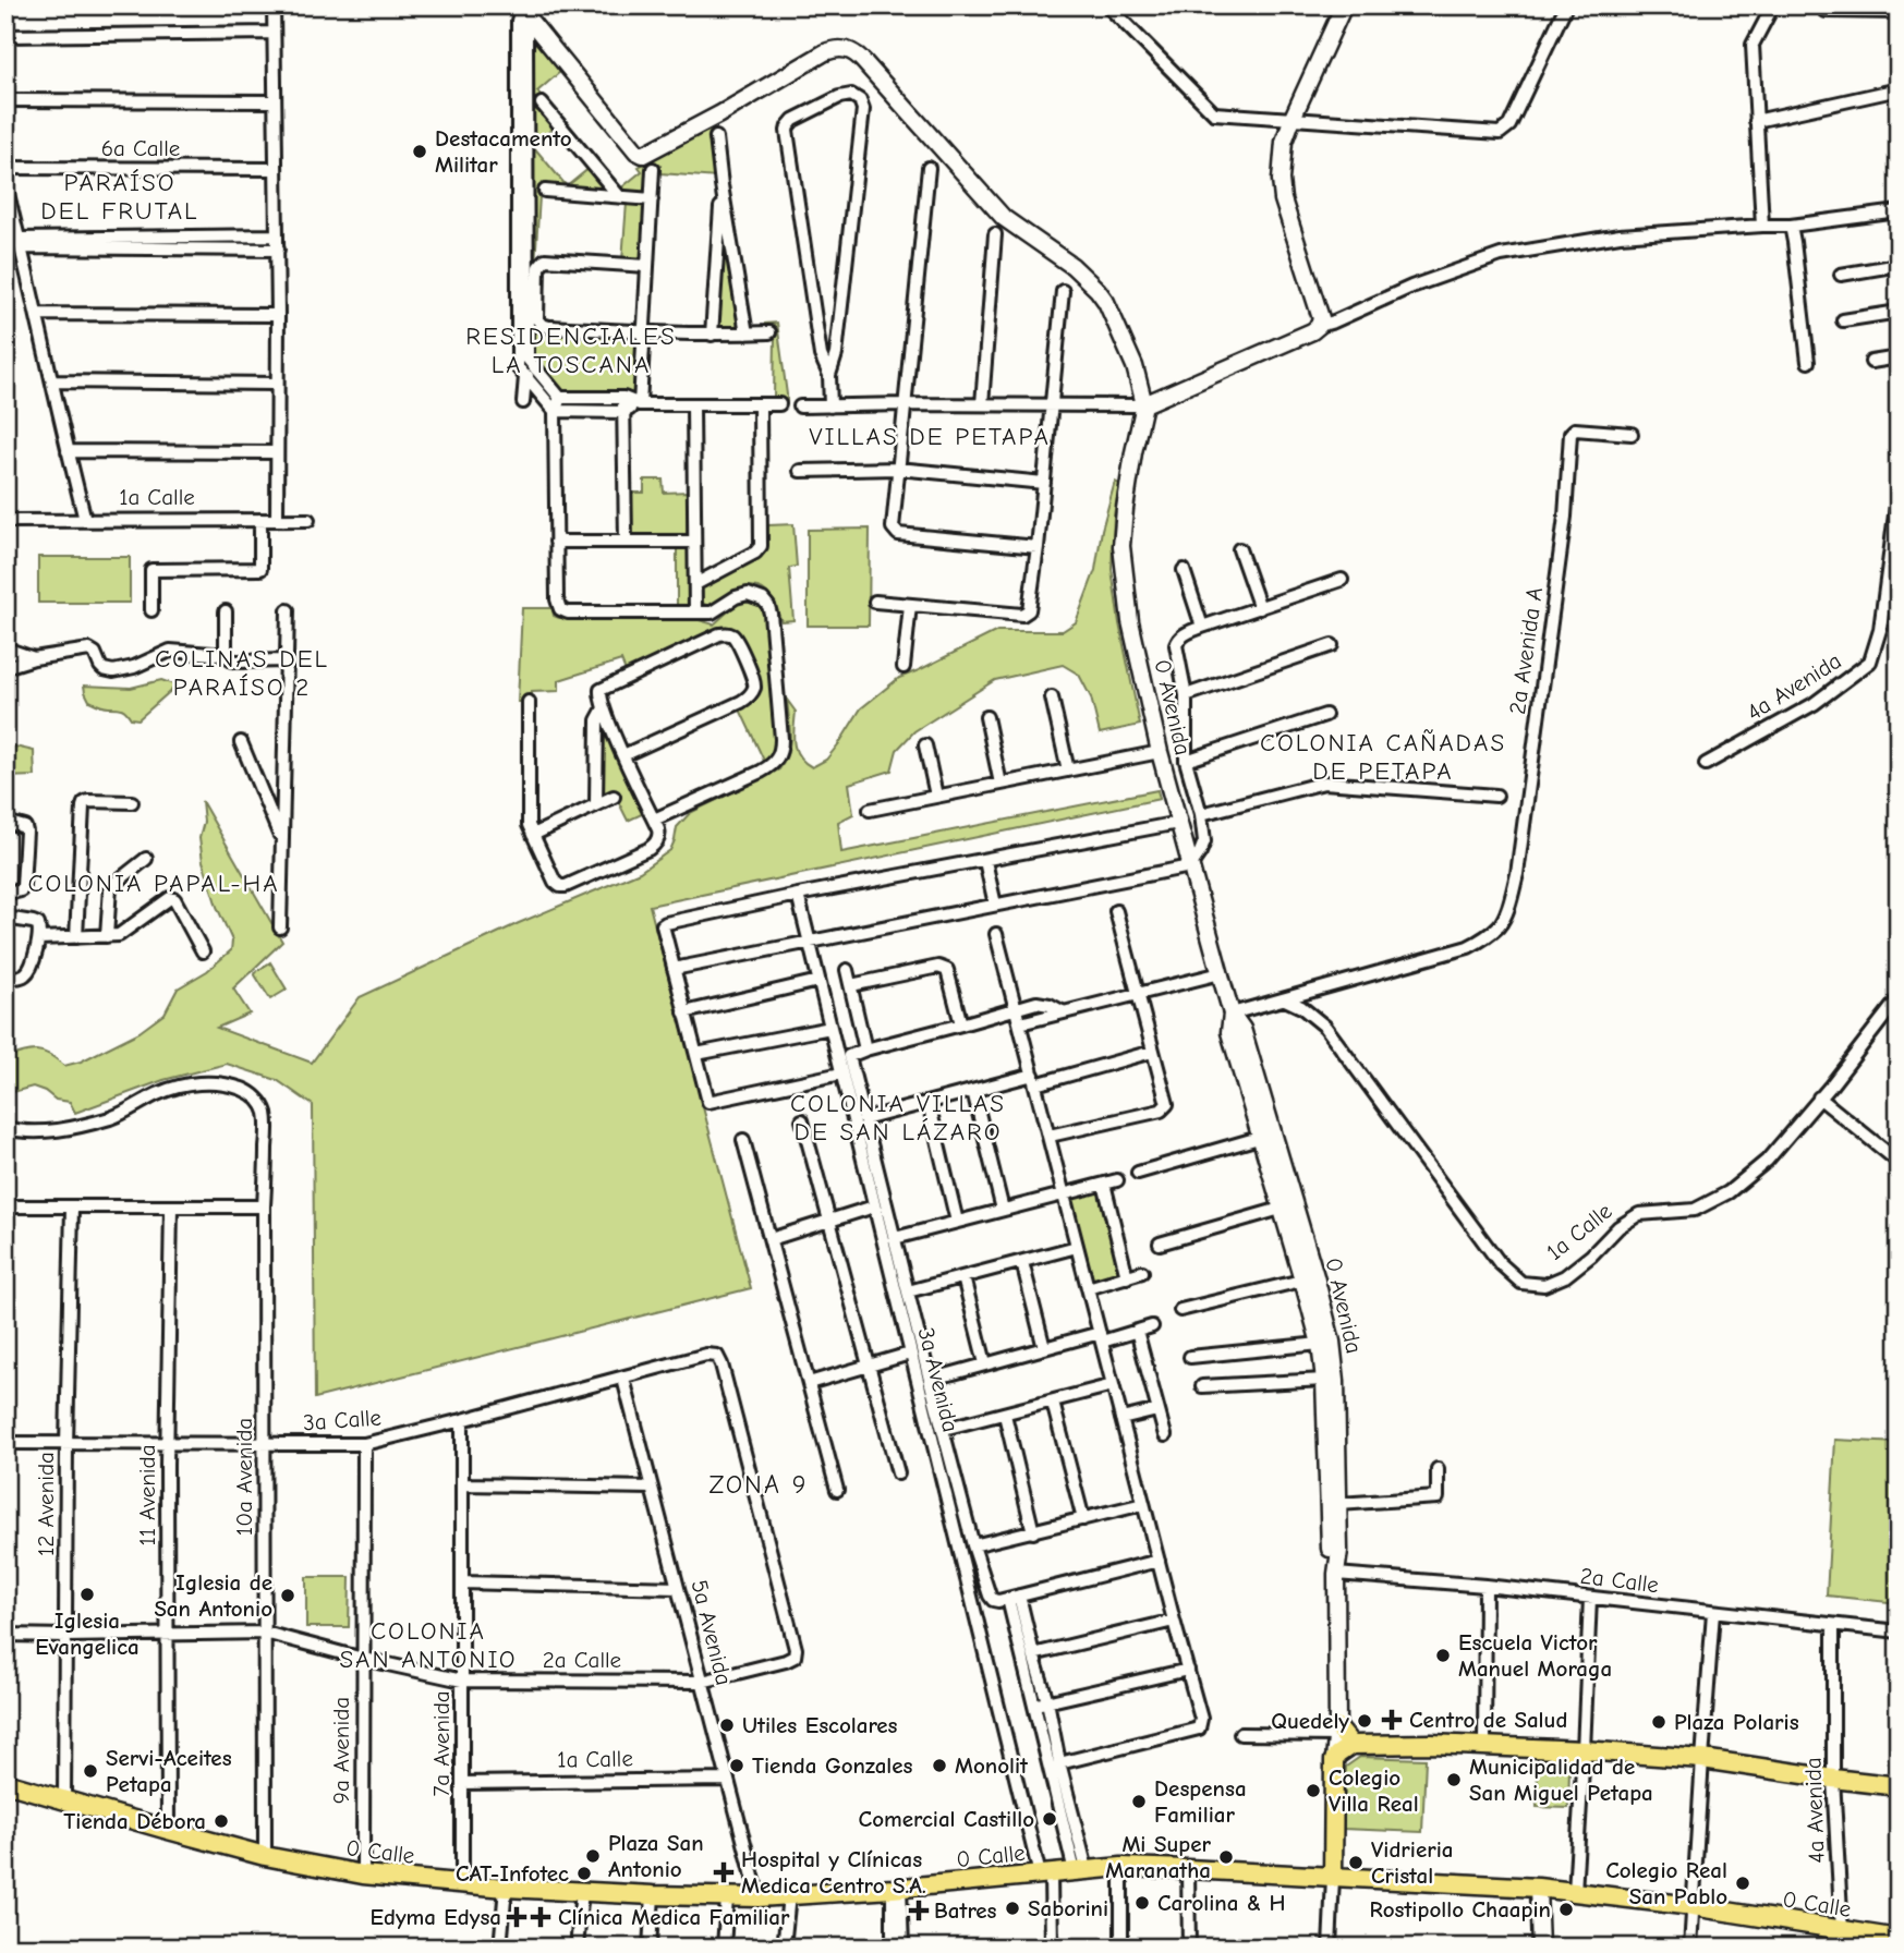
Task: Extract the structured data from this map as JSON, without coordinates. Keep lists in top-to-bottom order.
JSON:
{
  "streets": {
    "main road": ["0 Avenida", "0 Calle"],
    "street": [
      "6a Calle",
      "1a Calle",
      "2a Avenida A",
      "4a Avenida",
      "3a Avenida",
      "3a Calle",
      "10a Avenida",
      "11 Avenida",
      "12 Avenida",
      "2a Calle",
      "5a Avenida",
      "7a Avenida",
      "9a Avenida"
    ]
  },
  "crossings": [
    ["1a Calle", "2a Avenida A"],
    ["1a Calle", "5a Avenida"],
    ["1a Calle", "7a Avenida"],
    ["2a Avenida A", "0 Avenida"],
    ["4a Avenida", "2a Calle"],
    ["4a Avenida", "0 Calle"],
    ["0 Avenida", "2a Calle"],
    ["3a Avenida", "0 Calle"],
    ["3a Calle", "10a Avenida"],
    ["3a Calle", "11 Avenida"],
    ["3a Calle", "12 Avenida"],
    ["3a Calle", "2a Calle"],
    ["3a Calle", "5a Avenida"],
    ["3a Calle", "7a Avenida"],
    ["3a Calle", "9a Avenida"],
    ["10a Avenida", "2a Calle"],
    ["10a Avenida", "0 Calle"],
    ["11 Avenida", "2a Calle"],
    ["11 Avenida", "0 Calle"],
    ["12 Avenida", "2a Calle"],
    ["12 Avenida", "0 Calle"],
    ["2a Calle", "5a Avenida"],
    ["2a Calle", "7a Avenida"],
    ["2a Calle", "9a Avenida"],
    ["5a Avenida", "0 Calle"],
    ["7a Avenida", "0 Calle"],
    ["9a Avenida", "0 Calle"]
  ],
  "districts": [
    "PARAÍSO DEL FRUTAL",
    "RESIDENCIALES LA TOSCANA",
    "VILLAS DE PETAPA",
    "COLINAS DEL PARAÍSO 2",
    "COLONIA CAÑADAS DE PETAPA",
    "COLONIA PAPAL-HA",
    "COLONIA VILLAS DE SAN LÁZARO",
    "ZONA 9",
    "COLONIA SAN ANTONIO"
  ],
  "places": {
    "other": [
      "Destacamento Militar",
      "Iglesia Evangelica",
      "Iglesia de San Antonio",
      "Escuela Victor Manuel Moraga",
      "Quedely",
      "Plaza Polaris",
      "Utiles Escolares",
      "Tienda Gonzales",
      "Monolit",
      "Servi-Aceites Petapa",
      "Municipalidad de San Miguel Petapa",
      "Colegio Villa Real",
      "Despensa Familiar",
      "Comercial Castillo",
      "Tienda Débora",
      "Plaza San Antonio",
      "Mi Super Maranatha",
      "Vidrieria Cristal",
      "CAT-Infotec",
      "Colegio Real San Pablo",
      "Carolina & H",
      "Saborini",
      "Rostipollo Chaapin"
    ],
    "health": [
      "Centro de Salud",
      "Hospital y Clínicas Medica Centro S.A.",
      "Batres",
      "Edyma Edysa",
      "Clínica Medica Familiar"
    ]
  }
}
